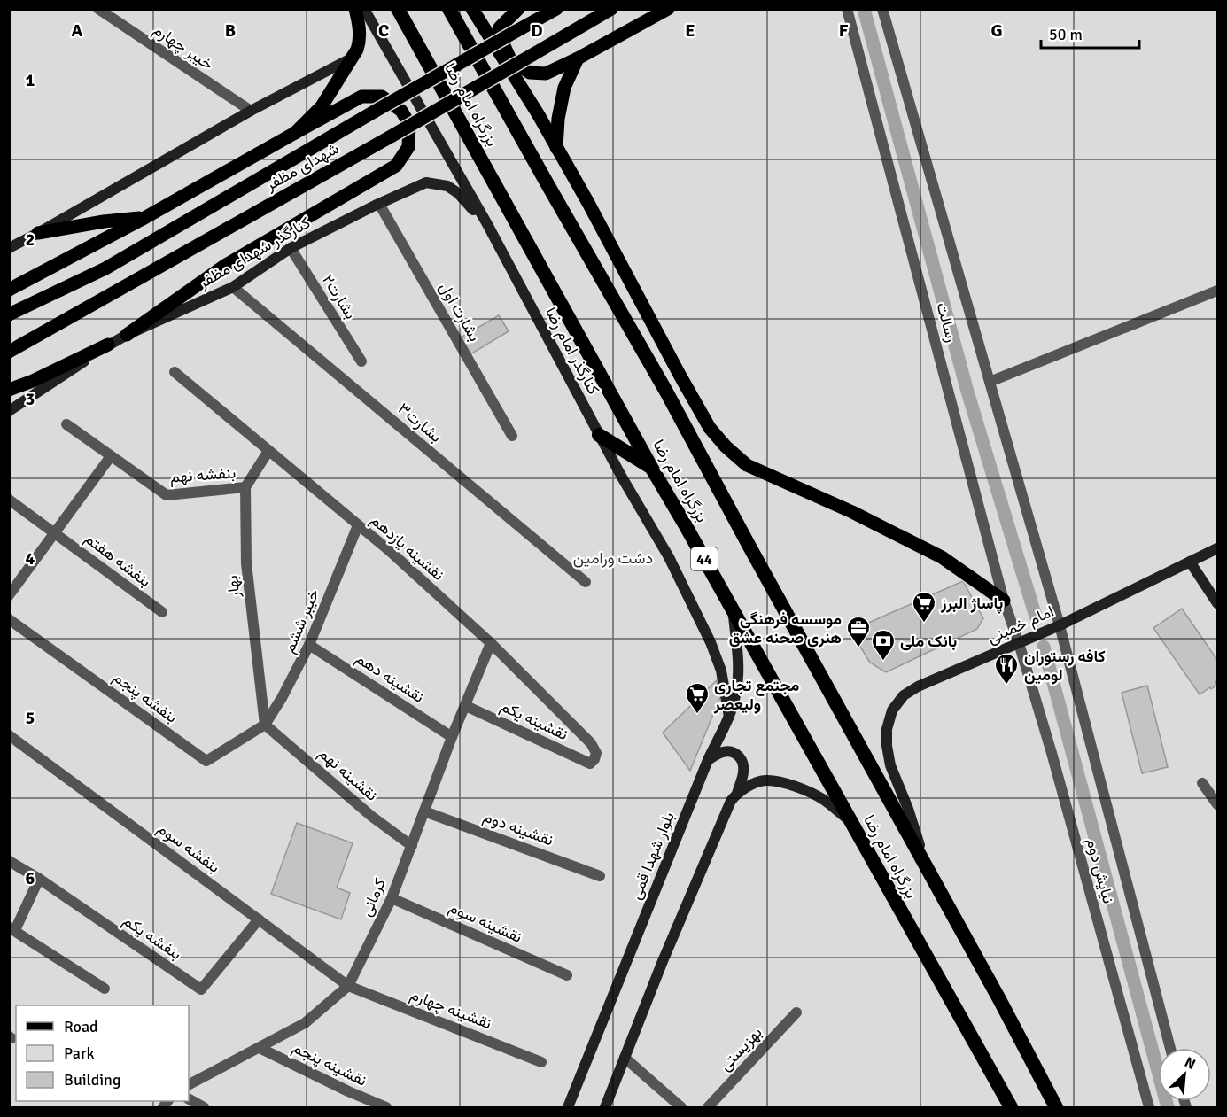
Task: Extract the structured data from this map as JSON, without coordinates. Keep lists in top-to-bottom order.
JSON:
{
  "streets": {
    "highway": ["بزرگراه امام رضا", "44"],
    "main road": [
      "شهدای مظفر",
      "کنارگذر شهدای مظفر",
      "کنارگذر امام رضا",
      "امام خمینی",
      "بلوار شهدا قمی"
    ],
    "street": [
      "خیبر چهارم",
      "بشارت۲",
      "بشارت اول",
      "رسالت",
      "بشارت۳",
      "بنفشه نهم",
      "نقشینه یازدهم",
      "بنفشه هفتم",
      "بهار",
      "خیبر ششم",
      "نقشینه دهم",
      "بنفشه پنجم",
      "نقشینه یکم",
      "نقشینه نهم",
      "نقشینه دوم",
      "بنفشه سوم",
      "نیایش دوم",
      "کرمانی",
      "نقشینه سوم",
      "بنفشه یکم",
      "نقشینه چهارم",
      "بهزیستی",
      "نقشینه پنجم"
    ]
  },
  "crossings": [
    ["بزرگراه امام رضا", "امام خمینی"],
    ["بزرگراه امام رضا", "بلوار شهدا قمی"],
    ["کنارگذر شهدای مظفر", "بشارت۲"],
    ["کنارگذر شهدای مظفر", "بشارت اول"],
    ["کنارگذر شهدای مظفر", "کنارگذر امام رضا"],
    ["کنارگذر شهدای مظفر", "بشارت۳"],
    ["رسالت", "امام خمینی"],
    ["رسالت", "نیایش دوم"],
    ["کنارگذر امام رضا", "بلوار شهدا قمی"],
    ["بنفشه نهم", "بهار"],
    ["نقشینه یازدهم", "خیبر ششم"],
    ["نقشینه یازدهم", "نقشینه یکم"],
    ["نقشینه یازدهم", "کرمانی"],
    ["بهار", "خیبر ششم"],
    ["بهار", "بنفشه پنجم"],
    ["بهار", "نقشینه نهم"],
    ["خیبر ششم", "نقشینه دهم"],
    ["خیبر ششم", "بنفشه پنجم"],
    ["خیبر ششم", "نقشینه نهم"],
    ["امام خمینی", "نیایش دوم"],
    ["نقشینه دهم", "کرمانی"],
    ["بنفشه پنجم", "نقشینه نهم"],
    ["نقشینه یکم", "کرمانی"],
    ["نقشینه نهم", "کرمانی"],
    ["نقشینه دوم", "کرمانی"],
    ["بنفشه سوم", "کرمانی"],
    ["بنفشه سوم", "بنفشه یکم"],
    ["بنفشه سوم", "نقشینه چهارم"],
    ["کرمانی", "نقشینه سوم"],
    ["کرمانی", "نقشینه چهارم"],
    ["کرمانی", "نقشینه پنجم"]
  ],
  "parks": ["دشت ورامین"],
  "places": {
    "supermarket": ["پاساژ البرز", "مجتمع تجاری ولیعصر"],
    "office": ["موسسه فرهنگی هنری صحنه عشق"],
    "bank": ["بانک ملی"],
    "restaurant": ["کافه رستوران لومین"]
  },
  "legend": ["Road", "Park", "Building"],
  "scale_bar": "50 m",
  "north": "top right",
  "grid": {
    "columns": [
      "A",
      "B",
      "C",
      "D",
      "E",
      "F",
      "G"
    ],
    "rows": [
      "1",
      "2",
      "3",
      "4",
      "5",
      "6"
    ]
  }
}
